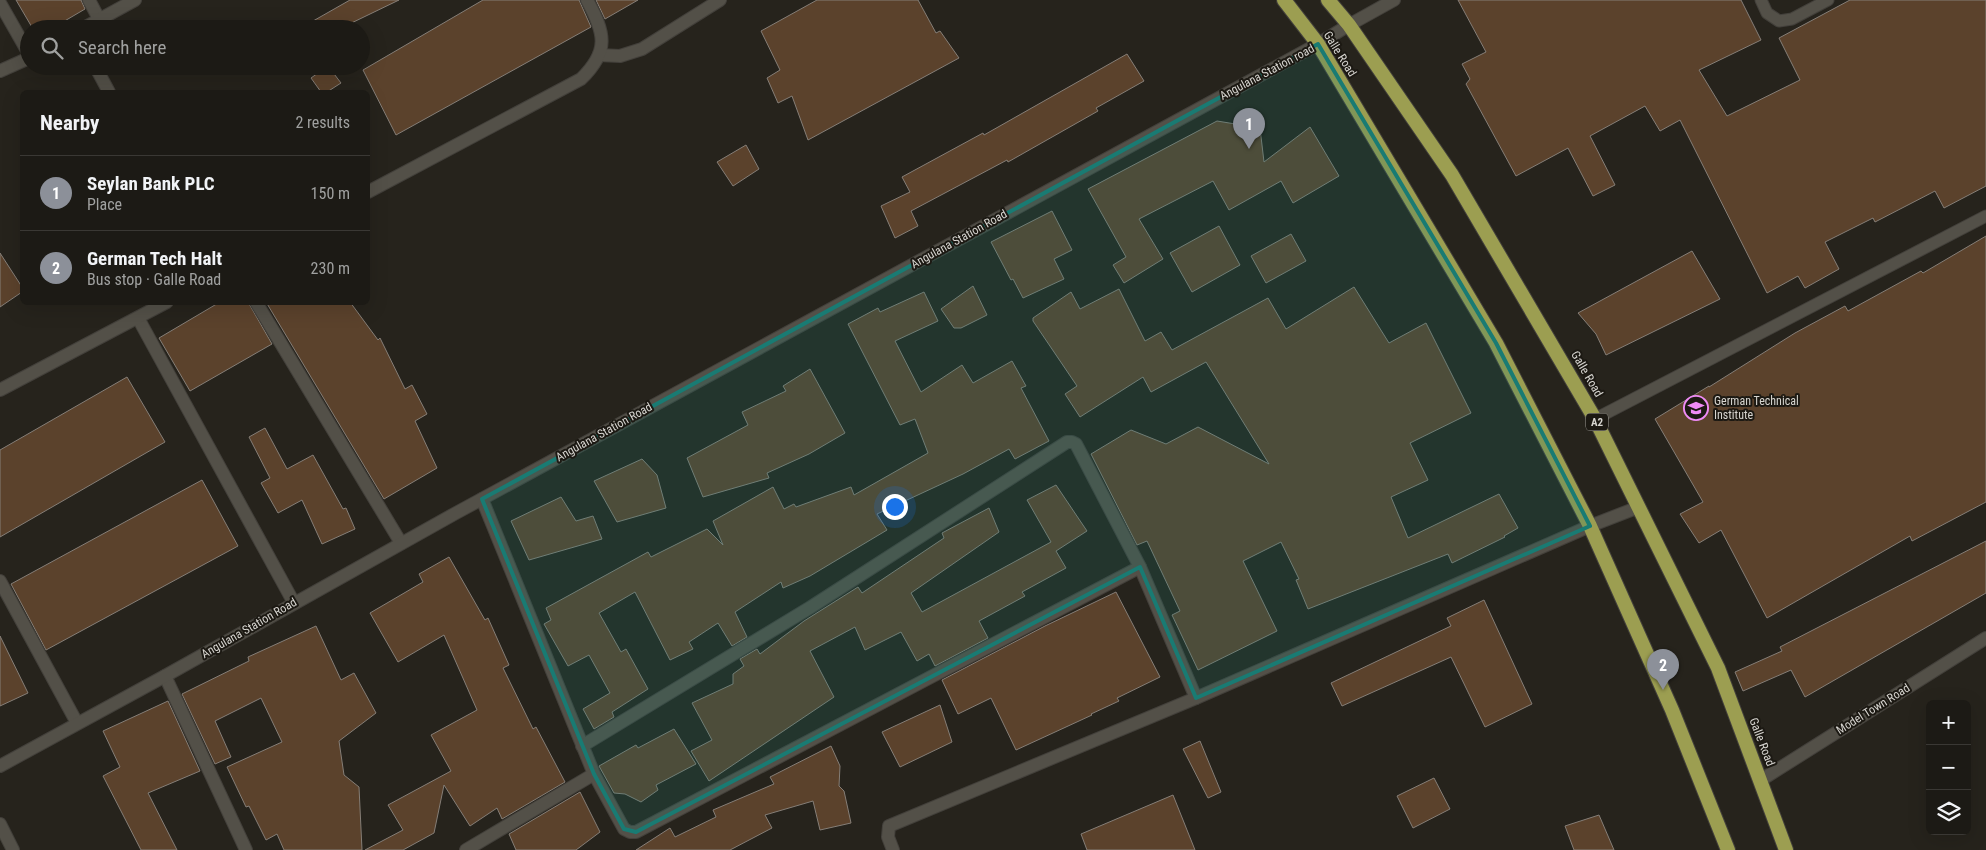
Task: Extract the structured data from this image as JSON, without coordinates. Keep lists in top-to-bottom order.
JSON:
{
  "streets": {
    "highway": ["Galle Road", "A2"],
    "street": ["Angulana Station road", "Angulana Station Road", "Model Town Road"]
  },
  "crossings": [
    ["Galle Road", "Angulana Station road"],
    ["Galle Road", "Model Town Road"],
    ["Angulana Station road", "Angulana Station Road"]
  ],
  "places": {
    "school or university": ["German Technical Institute"]
  },
  "page": {
    "search": "Search here",
    "heading": ["Nearby", "2 results"],
    "pins": ["1", "2"],
    "list": [
      {
        "mark": "1",
        "name": "Seylan Bank PLC",
        "note": "Place",
        "value": "150 m"
      },
      {
        "mark": "2",
        "name": "German Tech Halt",
        "note": "Bus stop · Galle Road",
        "value": "230 m"
      }
    ],
    "map_buttons": ["+", "−"]
  }
}
